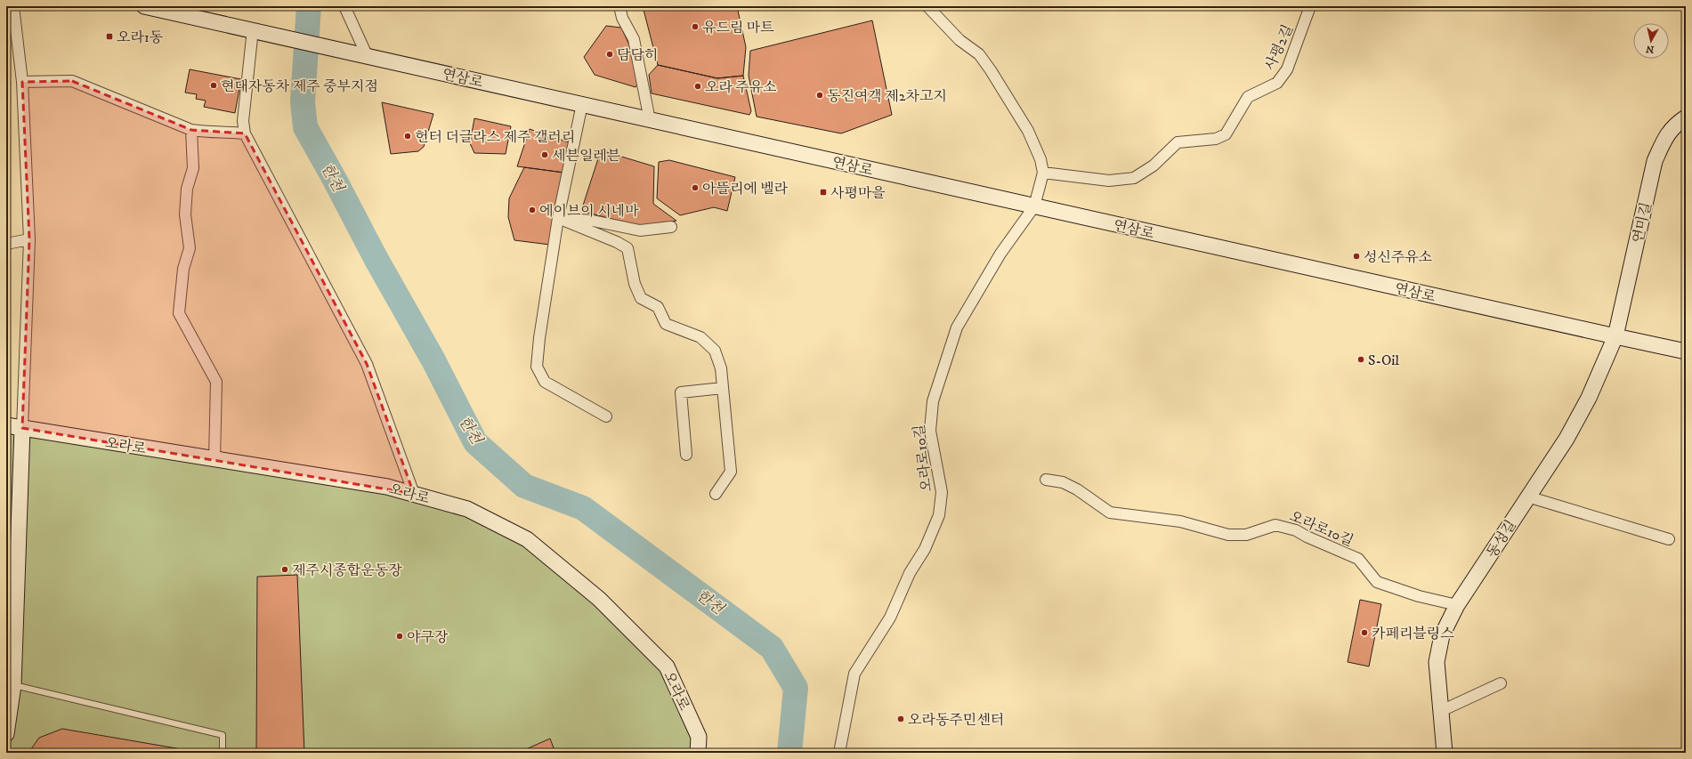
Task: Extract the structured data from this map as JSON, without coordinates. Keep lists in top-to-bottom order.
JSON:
{
  "streets": {
    "street": [
      "사평2길",
      "연삼로",
      "연미길",
      "오라로",
      "오라로10길",
      "동성길"
    ]
  },
  "crossings": [
    ["연삼로", "연미길"],
    ["연삼로", "오라로10길"],
    ["연삼로", "동성길"],
    ["연미길", "동성길"],
    ["오라로10길", "동성길"]
  ],
  "water": ["한천"],
  "places": {
    "other": [
      "유드림 마트",
      "담담히",
      "현대자동차 제주 중부지점",
      "오라 주유소",
      "동진여객 제2차고지",
      "헌터 더글라스 제주 갤러리",
      "세븐일레븐",
      "아뜰리에 벨라",
      "에이브이 시네마",
      "성신주유소",
      "S-Oil",
      "제주시종합운동장",
      "카페리블링스",
      "야구장",
      "오라동주민센터"
    ],
    "transit": ["오라1동", "사평마을"]
  },
  "north": "bottom"
}
